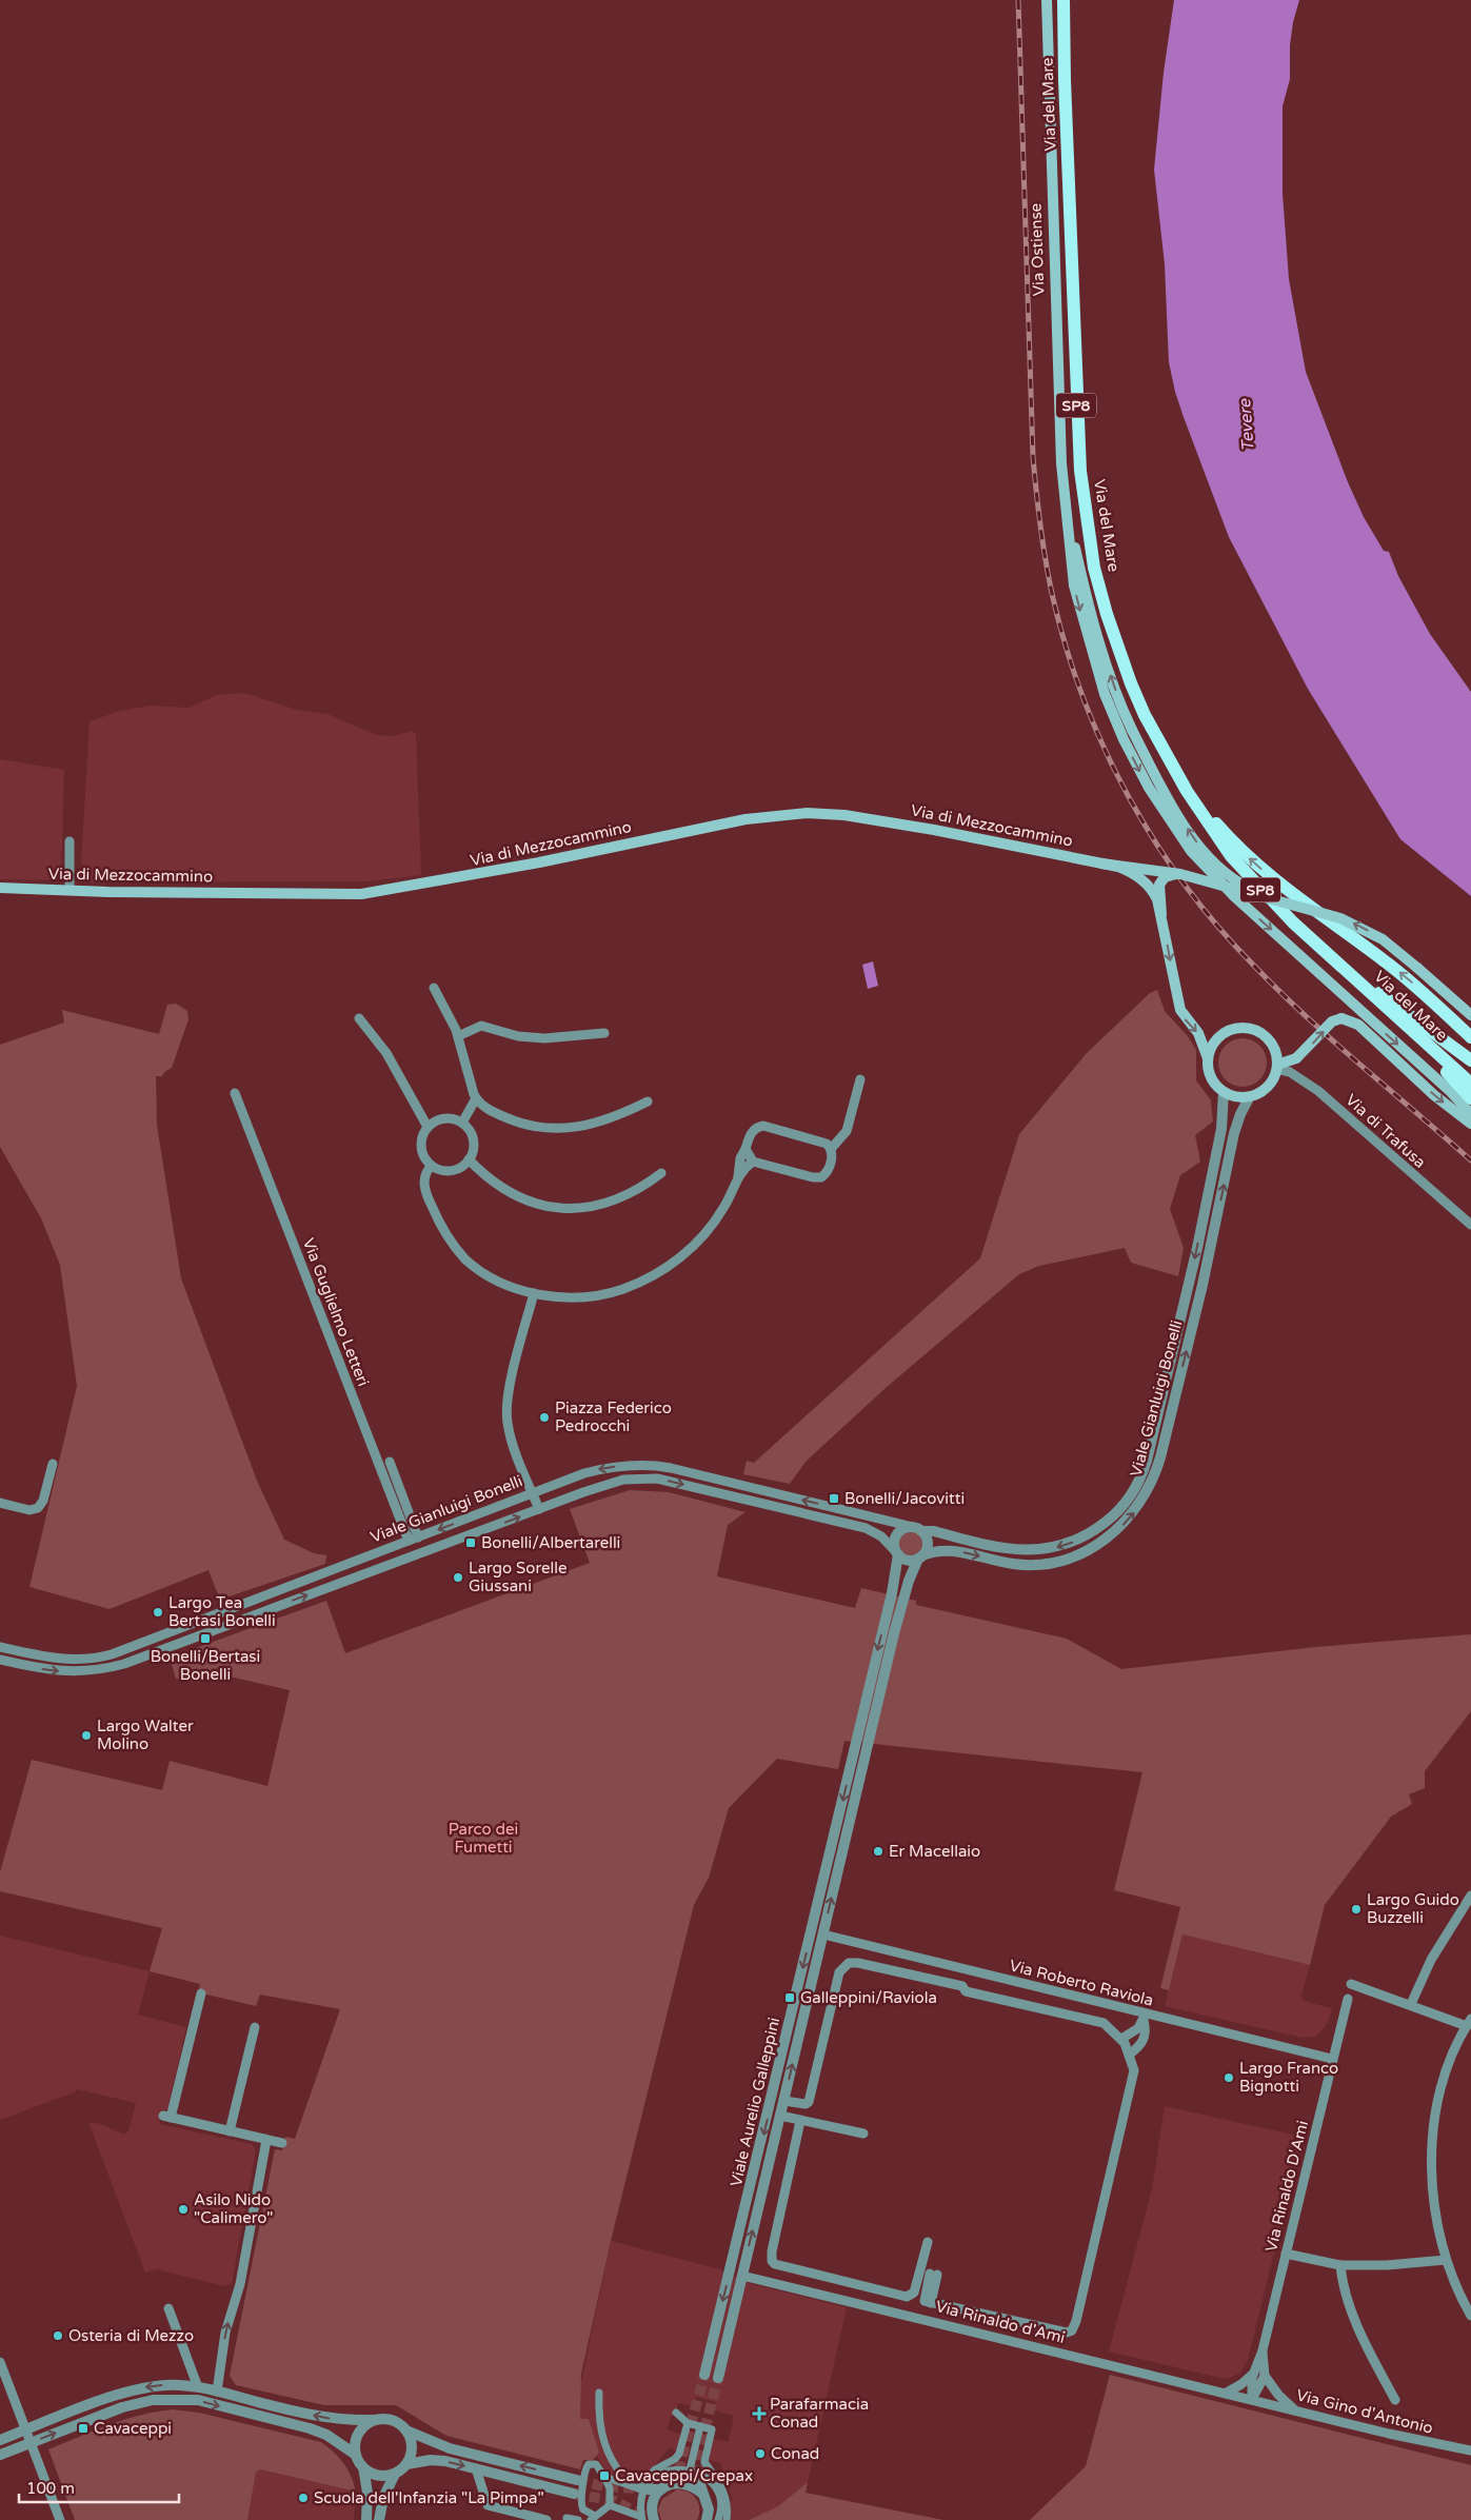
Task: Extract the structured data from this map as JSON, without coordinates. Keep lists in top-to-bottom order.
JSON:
{
  "streets": {
    "main road": [
      "Via del Mare",
      "Via Ostiense",
      "SP8",
      "Via di Mezzocammino"
    ],
    "street": [
      "Via di Trafusa",
      "Via Guglielmo Letteri",
      "Viale Gianluigi Bonelli",
      "Via Roberto Raviola",
      "Viale Aurelio Galleppini",
      "Via Rinaldo D'Ami",
      "Via Rinaldo d'Ami",
      "Via Gino d'Antonio"
    ]
  },
  "crossings": [
    ["Via di Mezzocammino", "Via di Trafusa"],
    ["Via di Mezzocammino", "Viale Gianluigi Bonelli"],
    ["Via di Trafusa", "Viale Gianluigi Bonelli"],
    ["Via Guglielmo Letteri", "Viale Gianluigi Bonelli"],
    ["Viale Gianluigi Bonelli", "Viale Aurelio Galleppini"],
    ["Via Roberto Raviola", "Viale Aurelio Galleppini"],
    ["Via Roberto Raviola", "Via Rinaldo D'Ami"],
    ["Viale Aurelio Galleppini", "Via Rinaldo d'Ami"],
    ["Via Rinaldo D'Ami", "Via Rinaldo d'Ami"],
    ["Via Rinaldo D'Ami", "Via Gino d'Antonio"],
    ["Via Rinaldo d'Ami", "Via Gino d'Antonio"]
  ],
  "water": ["Tevere"],
  "parks": ["Parco dei Fumetti"],
  "places": {
    "other": [
      "Piazza Federico Pedrocchi",
      "Largo Sorelle Giussani",
      "Largo Tea Bertasi Bonelli",
      "Largo Walter Molino",
      "Er Macellaio",
      "Largo Guido Buzzelli",
      "Largo Franco Bignotti",
      "Asilo Nido \"Calimero\"",
      "Osteria di Mezzo",
      "Conad",
      "Scuola dell'Infanzia \"La Pimpa\""
    ],
    "transit": [
      "Bonelli/Jacovitti",
      "Bonelli/Albertarelli",
      "Bonelli/Bertasi Bonelli",
      "Galleppini/Raviola",
      "Cavaceppi",
      "Cavaceppi/Crepax"
    ],
    "health": ["Parafarmacia Conad"]
  },
  "scale_bar": "100 m"
}
